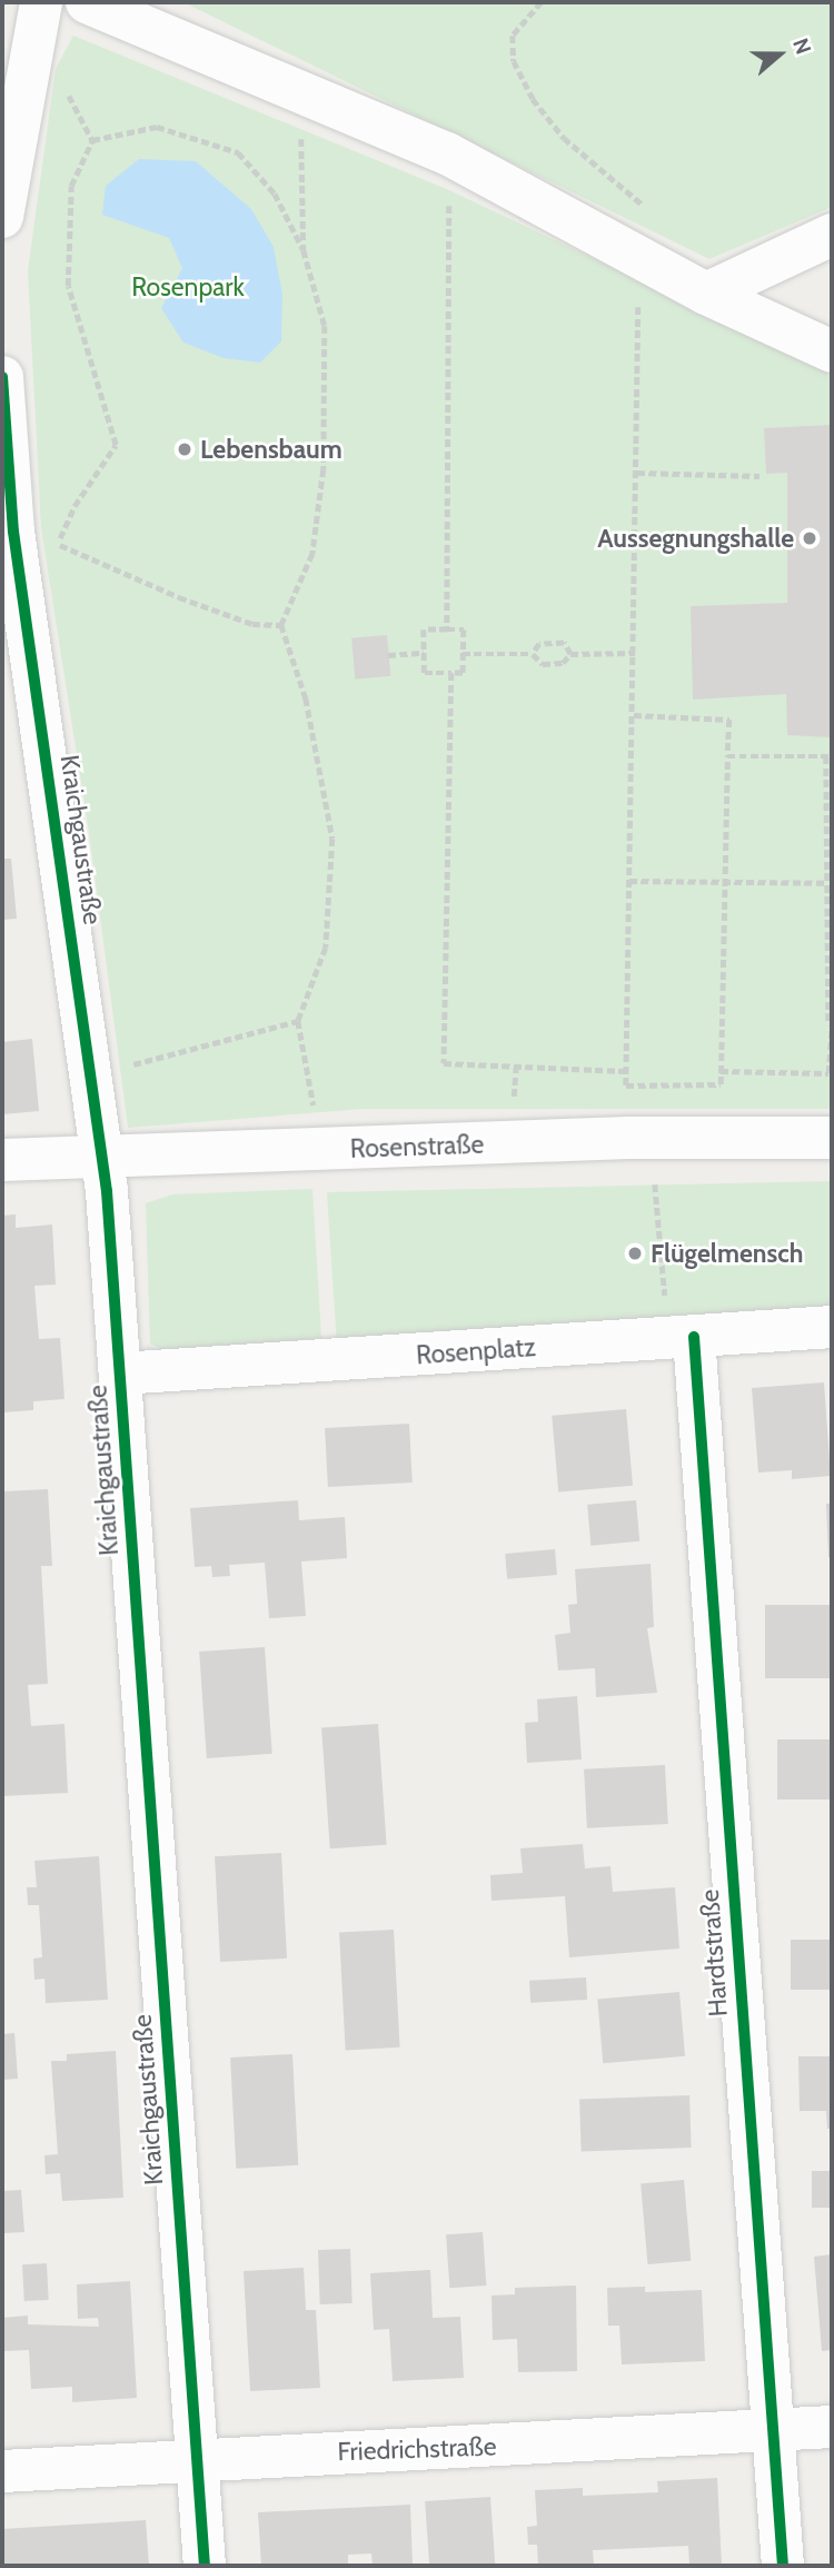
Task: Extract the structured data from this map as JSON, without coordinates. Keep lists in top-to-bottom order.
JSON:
{
  "streets": {
    "street": [
      "Kraichgaustraße",
      "Rosenstraße",
      "Rosenplatz",
      "Hardtstraße",
      "Friedrichstraße"
    ]
  },
  "crossings": [
    ["Kraichgaustraße", "Rosenstraße"],
    ["Kraichgaustraße", "Rosenplatz"],
    ["Kraichgaustraße", "Friedrichstraße"],
    ["Rosenplatz", "Hardtstraße"],
    ["Hardtstraße", "Friedrichstraße"]
  ],
  "parks": ["Rosenpark"],
  "places": ["Lebensbaum", "Aussegnungshalle", "Flügelmensch"],
  "north": "right"
}
